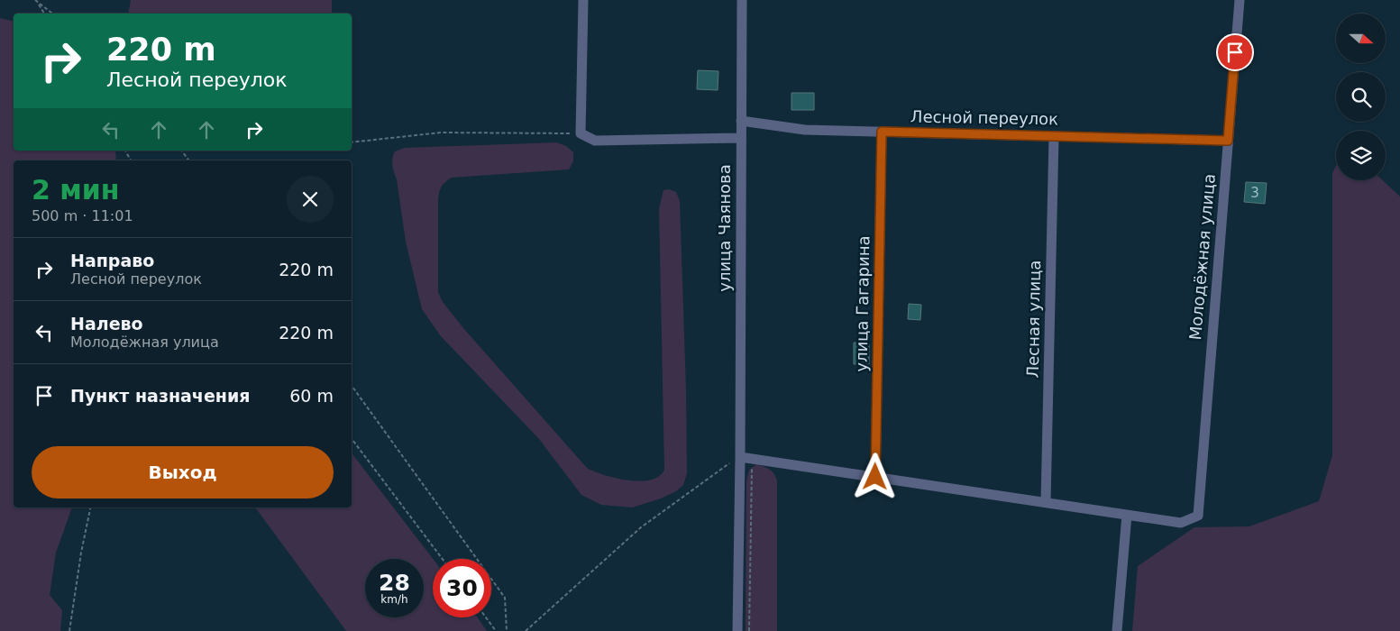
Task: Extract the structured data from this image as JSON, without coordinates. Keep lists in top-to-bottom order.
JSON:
{
  "streets": {
    "street": [
      "Лесной переулок",
      "улица Чаянова",
      "Молодёжная улица",
      "улица Гагарина",
      "Лесная улица"
    ]
  },
  "crossings": [
    ["Лесной переулок", "улица Чаянова"],
    ["Лесной переулок", "Молодёжная улица"],
    ["Лесной переулок", "улица Гагарина"],
    ["Лесной переулок", "Лесная улица"]
  ],
  "house_numbers": ["3"],
  "north": "right",
  "page": {
    "turn": ["220 m", "Лесной переулок"],
    "heading": ["2 мин", "500 m · 11:01"],
    "list": [
      {
        "name": "Направо",
        "note": "Лесной переулок",
        "value": "220 m"
      },
      {
        "name": "Налево",
        "note": "Молодёжная улица",
        "value": "220 m"
      },
      {
        "name": "Пункт назначения",
        "value": "60 m"
      }
    ],
    "buttons": "Выход",
    "speed": "28 km/h",
    "limit": "30"
  }
}
